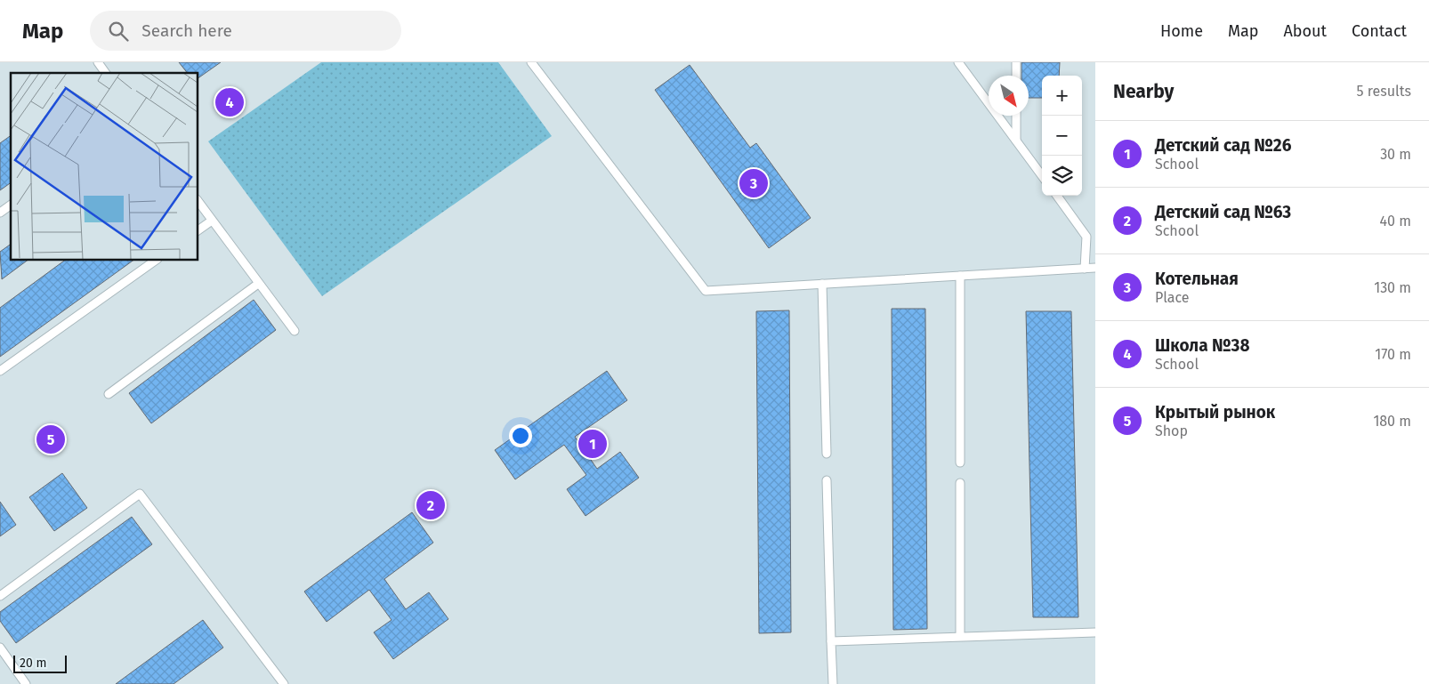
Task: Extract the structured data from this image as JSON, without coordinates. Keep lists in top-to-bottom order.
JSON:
{
  "scale_bar": "20 m",
  "north": "bottom right",
  "page": {
    "header": "Map",
    "search": "Search here",
    "nav": [
      "Home",
      "Map",
      "About",
      "Contact"
    ],
    "heading": ["Nearby", "5 results"],
    "map_buttons": ["+", "−"],
    "pins": [
      "4",
      "3",
      "5",
      "1",
      "2"
    ],
    "list": [
      {
        "mark": "1",
        "name": "Детский сад №26",
        "note": "School",
        "value": "30 m"
      },
      {
        "mark": "2",
        "name": "Детский сад №63",
        "note": "School",
        "value": "40 m"
      },
      {
        "mark": "3",
        "name": "Котельная",
        "note": "Place",
        "value": "130 m"
      },
      {
        "mark": "4",
        "name": "Школа №38",
        "note": "School",
        "value": "170 m"
      },
      {
        "mark": "5",
        "name": "Крытый рынок",
        "note": "Shop",
        "value": "180 m"
      }
    ],
    "scale": "20 m"
  }
}
